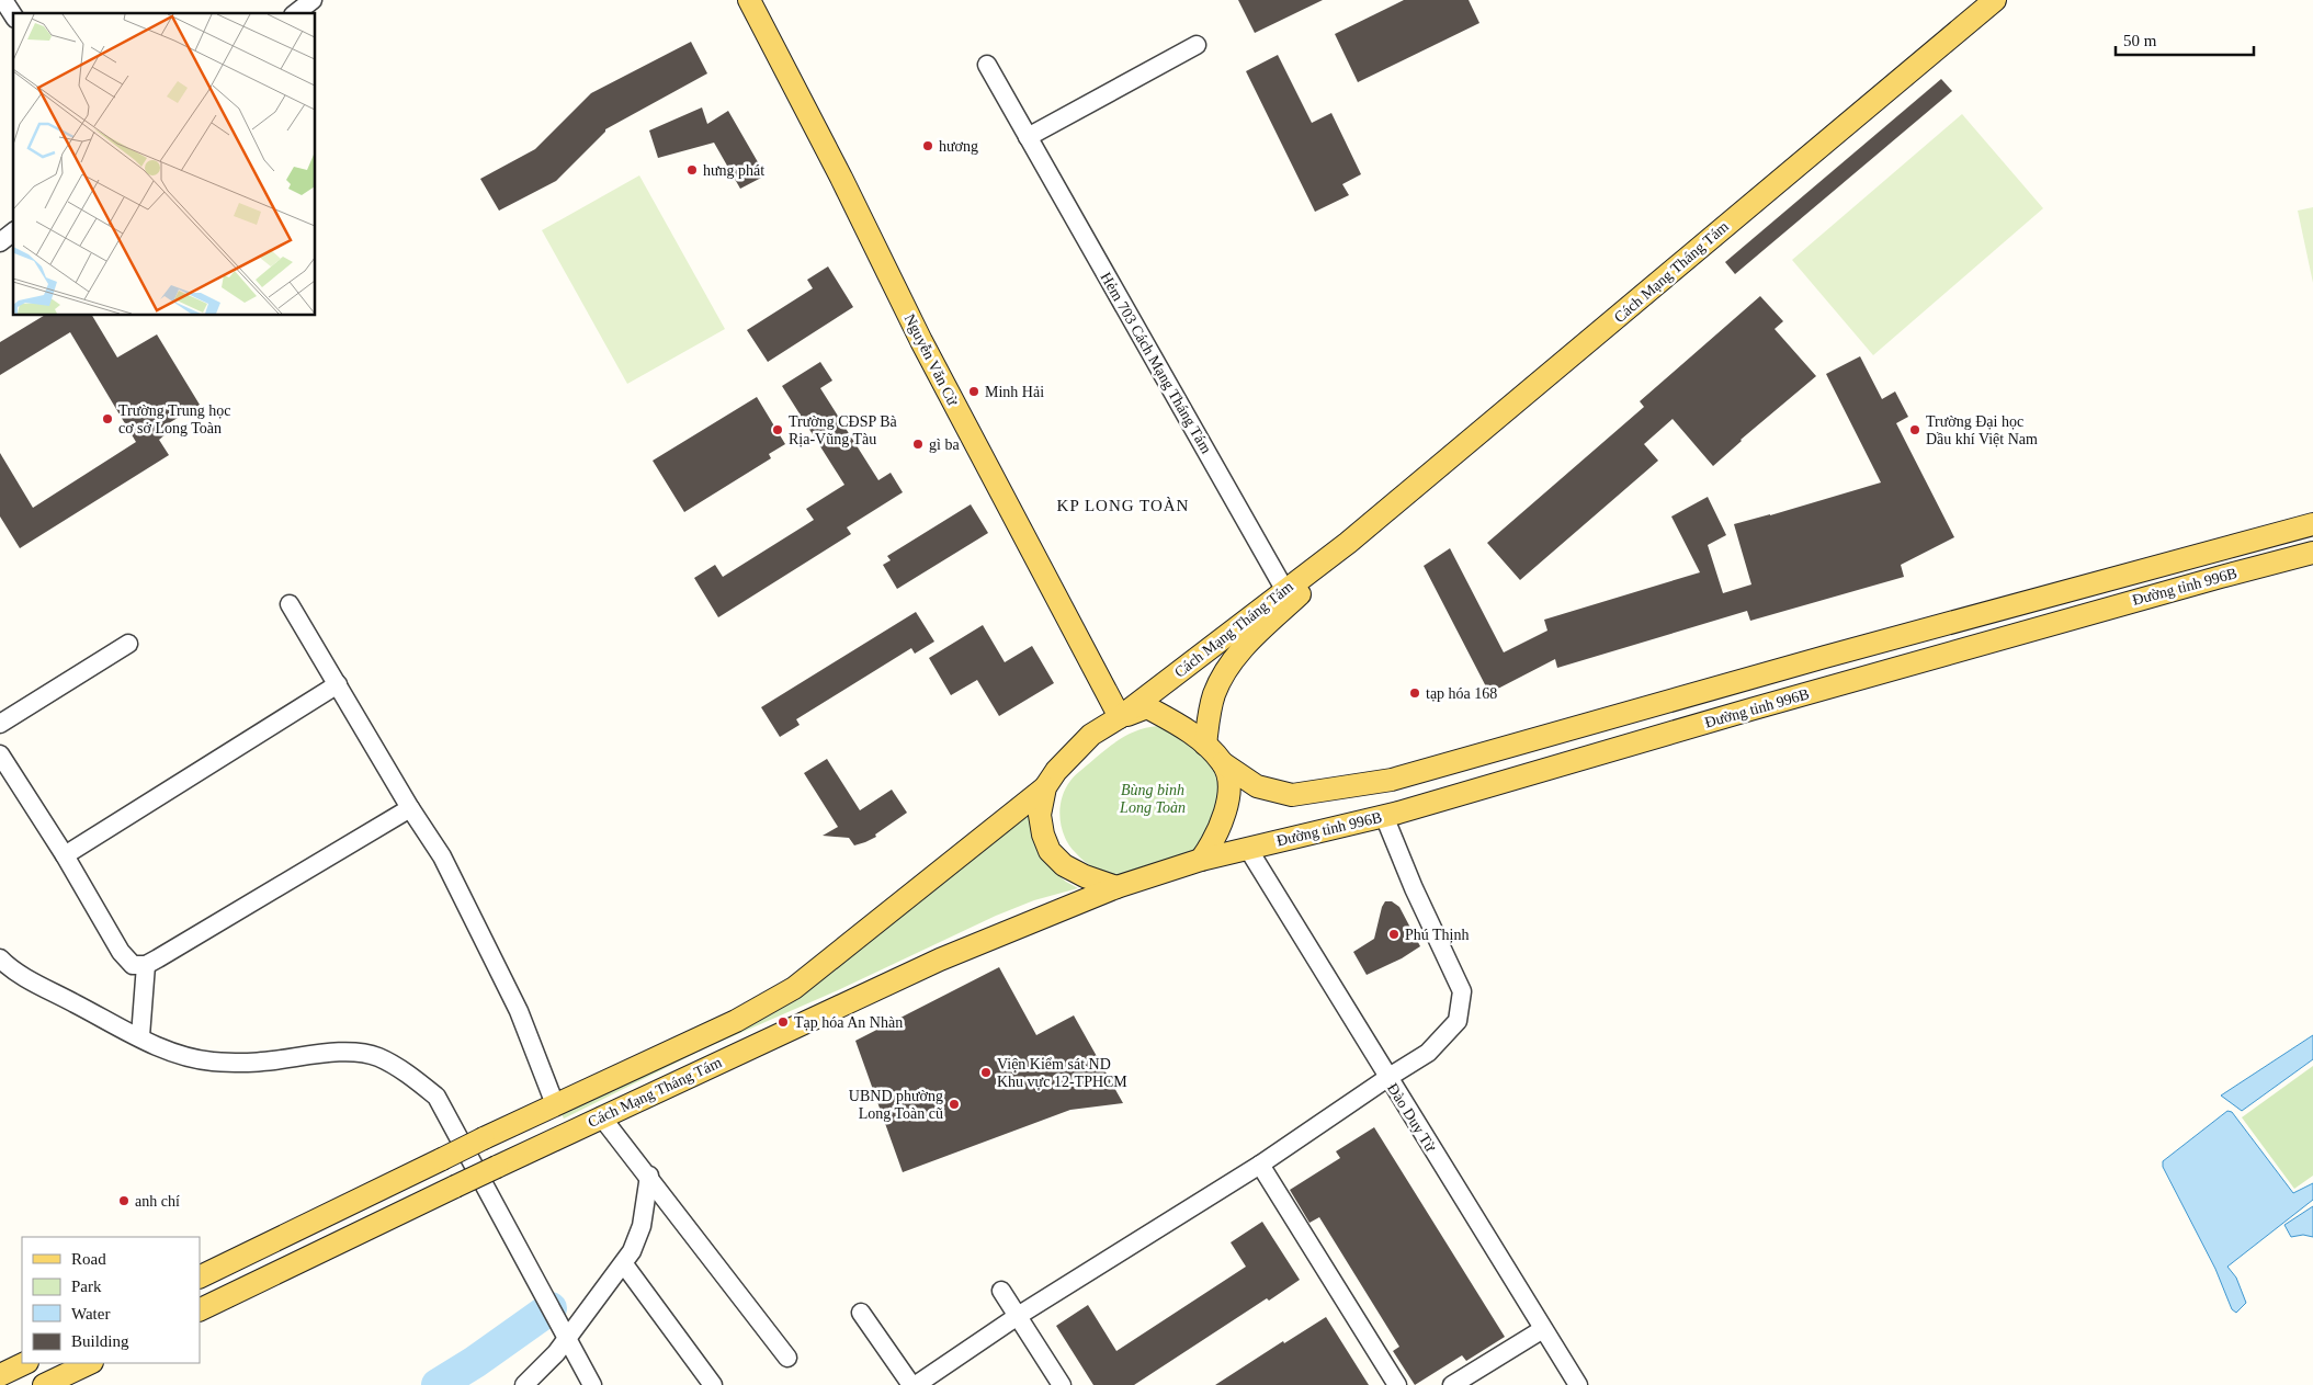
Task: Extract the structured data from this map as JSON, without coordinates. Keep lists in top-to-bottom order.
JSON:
{
  "streets": {
    "main road": ["Cách Mạng Tháng Tám", "Nguyễn Văn Cừ", "Đường tỉnh 996B"],
    "street": ["Hẻm 703 Cách Mạng Tháng Tám", "Đào Duy Từ"]
  },
  "crossings": [
    ["Cách Mạng Tháng Tám", "Nguyễn Văn Cừ"],
    ["Cách Mạng Tháng Tám", "Hẻm 703 Cách Mạng Tháng Tám"],
    ["Cách Mạng Tháng Tám", "Đường tỉnh 996B"],
    ["Nguyễn Văn Cừ", "Đường tỉnh 996B"],
    ["Đường tỉnh 996B", "Đào Duy Từ"]
  ],
  "districts": ["KP LONG TOÀN"],
  "parks": ["Bùng binh Long Toàn"],
  "places": [
    "hương",
    "hưng phát",
    "Minh Hải",
    "Trường Trung học cơ sở Long Toàn",
    "Trường CĐSP Bà Rịa-Vũng Tàu",
    "Trường Đại học Dầu khí Việt Nam",
    "gì ba",
    "tạp hóa 168",
    "Phú Thịnh",
    "Tạp hóa An Nhàn",
    "Viện Kiểm sát ND Khu vực 12-TPHCM",
    "UBND phường Long Toàn cũ",
    "anh chí"
  ],
  "legend": [
    "Road",
    "Park",
    "Water",
    "Building"
  ],
  "scale_bar": "50 m"
}
